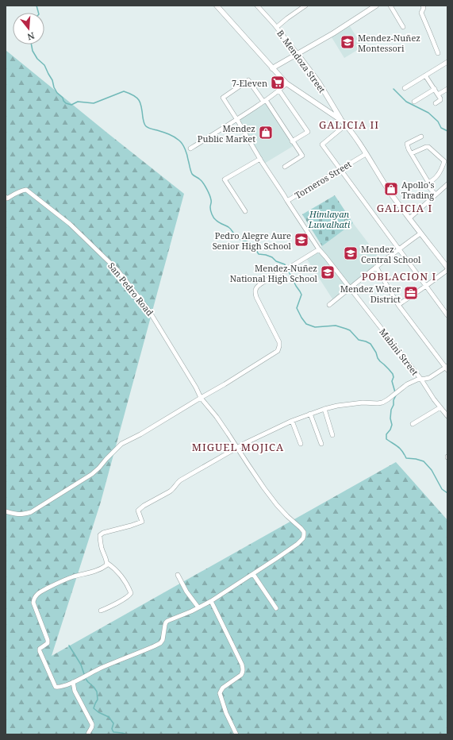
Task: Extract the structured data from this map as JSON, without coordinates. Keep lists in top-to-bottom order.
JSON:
{
  "streets": {
    "main road": ["B. Mendoza Street"],
    "street": ["Torneros Street", "San Pedro Road", "Mabini Street"]
  },
  "crossings": [
    ["Torneros Street", "Mabini Street"]
  ],
  "districts": [
    "GALICIA II",
    "GALICIA I",
    "POBLACION I",
    "MIGUEL MOJICA"
  ],
  "parks": ["Himlayan Luwalhati"],
  "places": {
    "school or university": [
      "Mendez-Nuñez Montessori",
      "Pedro Alegre Aure Senior High School",
      "Mendez Central School",
      "Mendez-Nuñez National High School"
    ],
    "supermarket": ["7-Eleven"],
    "shop": ["Mendez Public Market", "Apollo's Trading"],
    "office": ["Mendez Water District"]
  },
  "north": "bottom"
}
